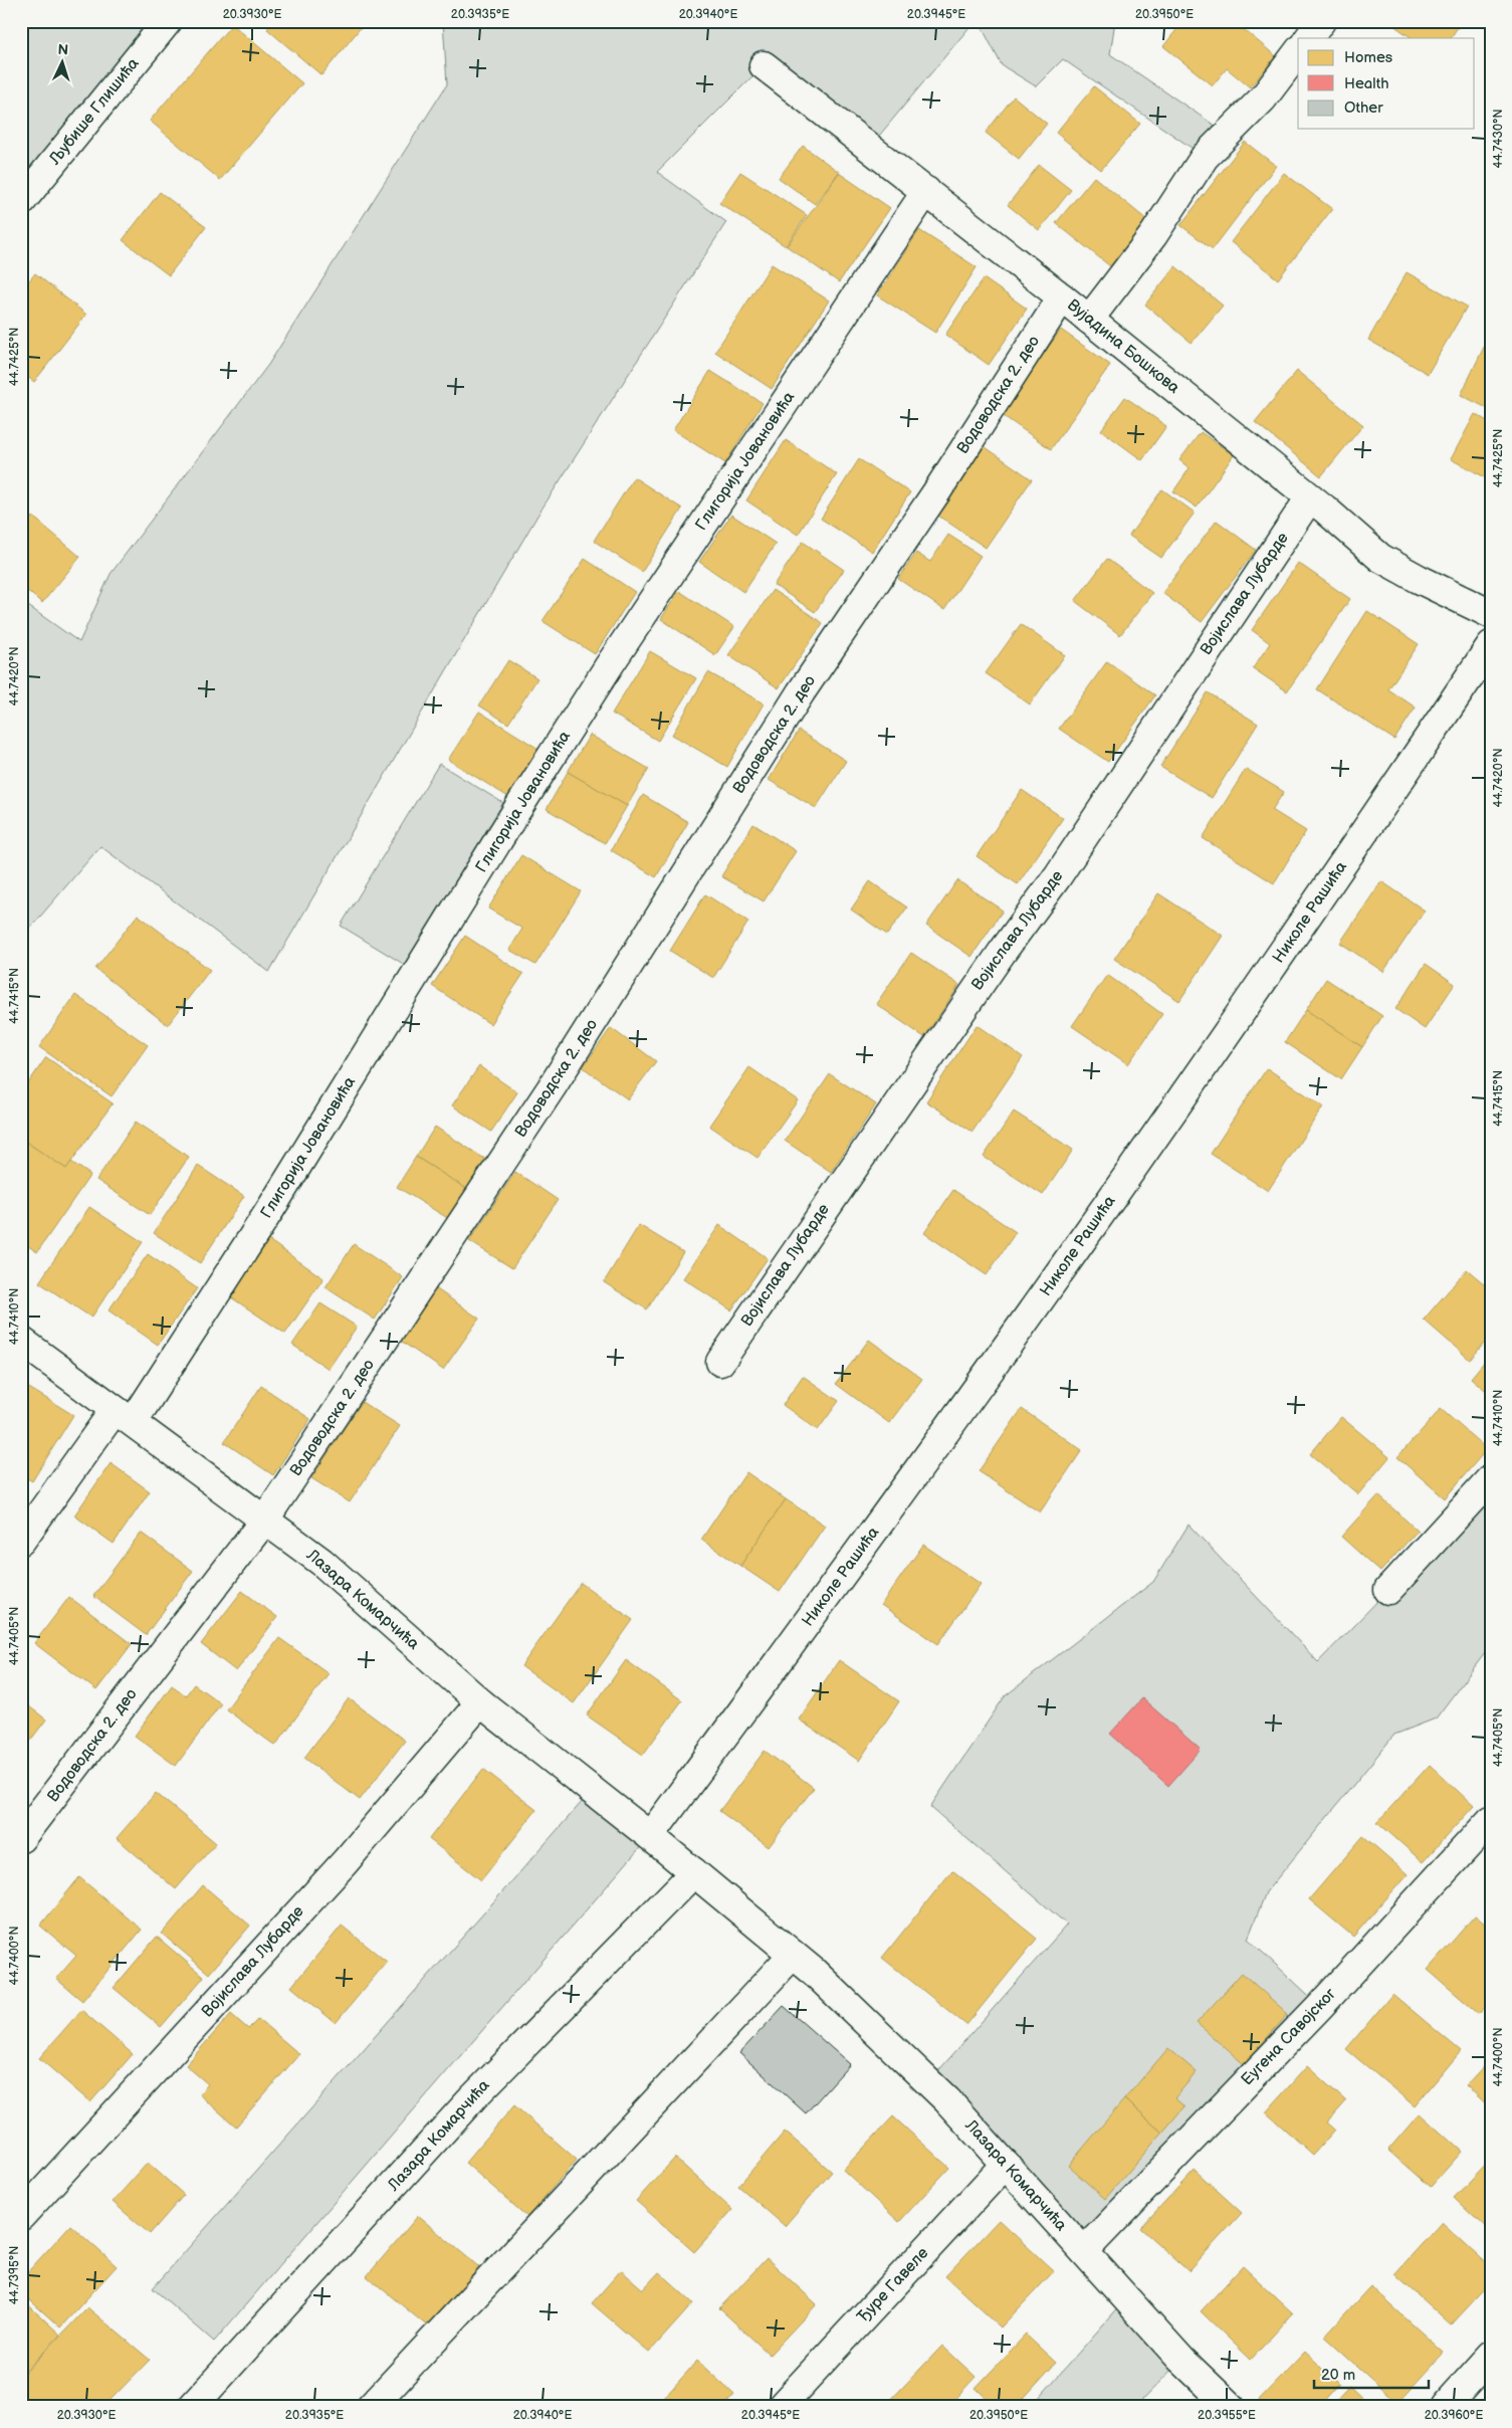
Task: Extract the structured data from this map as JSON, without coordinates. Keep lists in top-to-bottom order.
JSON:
{
  "streets": {
    "street": [
      "Љубише Глишића",
      "Вујадина Бошкова",
      "Водоводска 2. део",
      "Глигорија Јовановића",
      "Војислава Лубарде",
      "Николе Рашића",
      "Лазара Комарчића",
      "Еугена Савојског",
      "Ђуре Гавеле"
    ]
  },
  "crossings": [
    ["Вујадина Бошкова", "Водоводска 2. део"],
    ["Вујадина Бошкова", "Глигорија Јовановића"],
    ["Вујадина Бошкова", "Војислава Лубарде"],
    ["Водоводска 2. део", "Лазара Комарчића"],
    ["Глигорија Јовановића", "Лазара Комарчића"],
    ["Војислава Лубарде", "Лазара Комарчића"],
    ["Николе Рашића", "Лазара Комарчића"],
    ["Лазара Комарчића", "Еугена Савојског"],
    ["Лазара Комарчића", "Ђуре Гавеле"]
  ],
  "legend": ["Homes", "Health", "Other"],
  "scale_bar": "20 m",
  "north": "top",
  "coordinates": [
    "20.3930°E",
    "20.3935°E",
    "20.3940°E",
    "20.3945°E",
    "20.3950°E",
    "44.7430°N",
    "44.7425°N",
    "44.7420°N",
    "44.7415°N",
    "44.7410°N",
    "44.7405°N",
    "44.7400°N",
    "44.7395°N",
    "20.3955°E",
    "20.3960°E"
  ]
}
